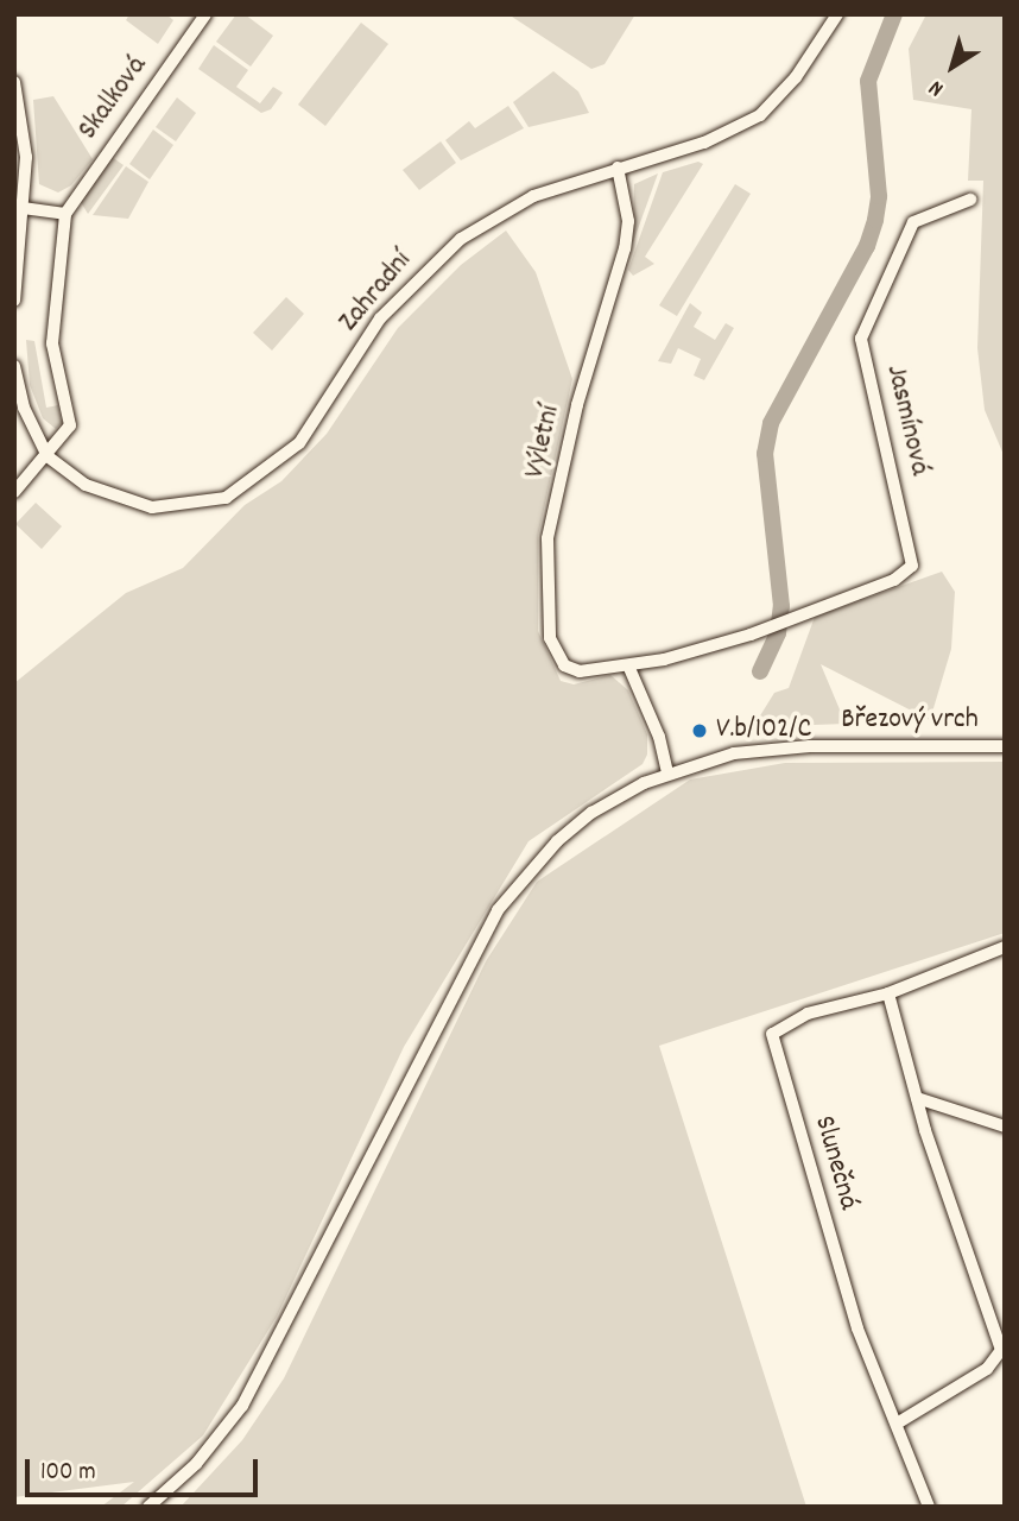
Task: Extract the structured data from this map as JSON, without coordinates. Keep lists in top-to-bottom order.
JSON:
{
  "streets": {
    "street": [
      "Skalková",
      "Zahradní",
      "Jasmínová",
      "Výletní",
      "Březový vrch",
      "Slunečná"
    ]
  },
  "crossings": [
    ["Skalková", "Zahradní"],
    ["Zahradní", "Výletní"],
    ["Jasmínová", "Výletní"]
  ],
  "places": ["V.b/102/C"],
  "scale_bar": "100 m",
  "north": "bottom left"
}
